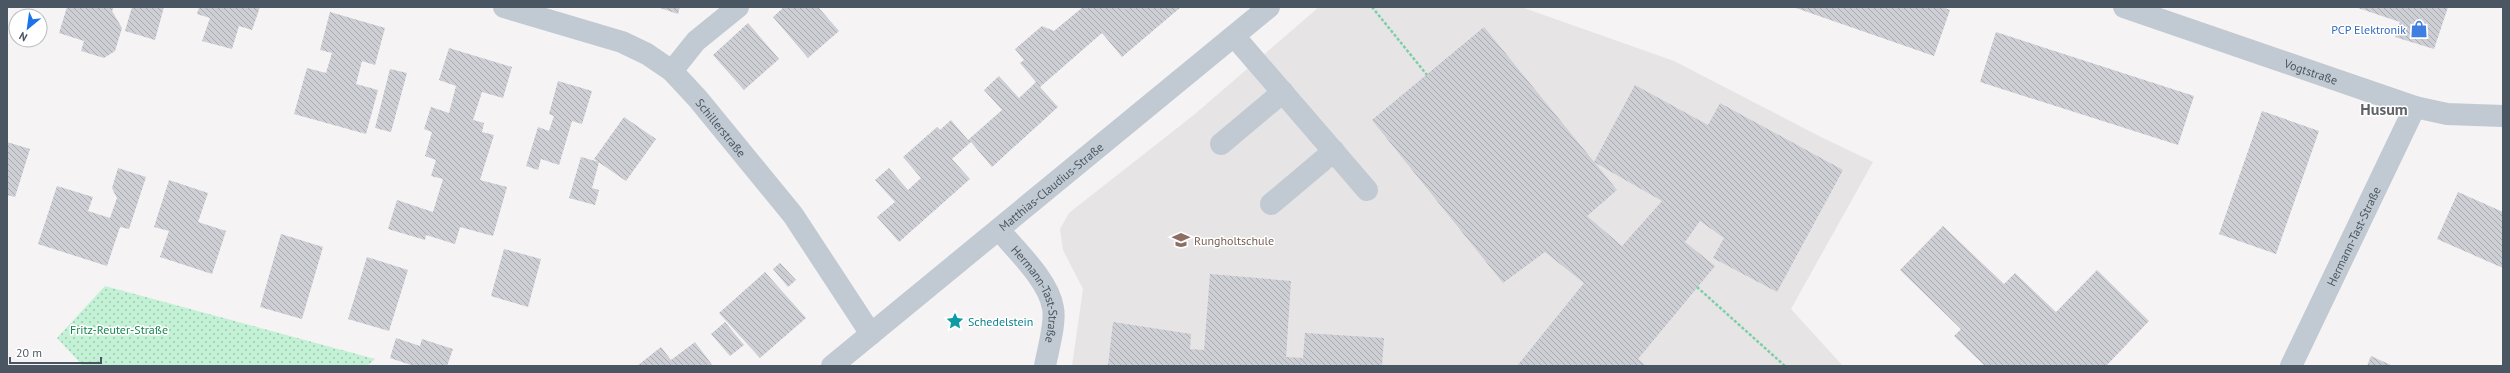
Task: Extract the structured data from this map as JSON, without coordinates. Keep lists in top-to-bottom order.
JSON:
{
  "streets": {
    "street": [
      "Vogtstraße",
      "Schillerstraße",
      "Matthias-Claudius-Straße",
      "Hermann-Tast-Straße"
    ]
  },
  "crossings": [
    ["Vogtstraße", "Hermann-Tast-Straße"],
    ["Schillerstraße", "Matthias-Claudius-Straße"],
    ["Matthias-Claudius-Straße", "Hermann-Tast-Straße"]
  ],
  "districts": ["Husum"],
  "parks": ["Fritz-Reuter-Straße"],
  "places": {
    "shop": ["PCP Elektronik"],
    "school or university": ["Rungholtschule"],
    "place": ["Schedelstein"]
  },
  "scale_bar": "20 m",
  "north": "bottom left"
}
